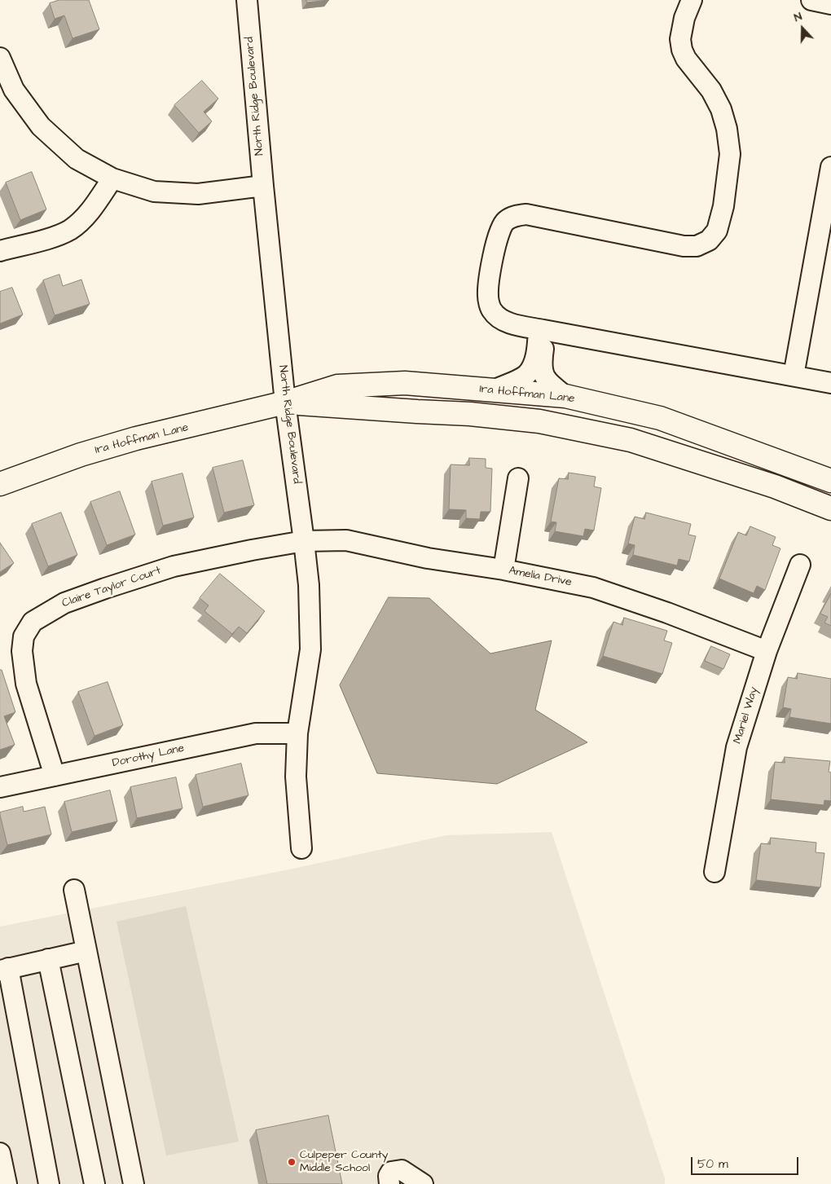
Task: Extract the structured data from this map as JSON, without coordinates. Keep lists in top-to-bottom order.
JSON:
{
  "streets": {
    "main road": ["Ira Hoffman Lane"],
    "street": [
      "North Ridge Boulevard",
      "Amelia Drive",
      "Claire Taylor Court",
      "Mariel Way",
      "Dorothy Lane"
    ]
  },
  "crossings": [
    ["North Ridge Boulevard", "Ira Hoffman Lane"],
    ["North Ridge Boulevard", "Amelia Drive"],
    ["North Ridge Boulevard", "Claire Taylor Court"],
    ["North Ridge Boulevard", "Dorothy Lane"],
    ["Amelia Drive", "Claire Taylor Court"],
    ["Amelia Drive", "Mariel Way"],
    ["Claire Taylor Court", "Dorothy Lane"]
  ],
  "places": ["Culpeper County Middle School"],
  "scale_bar": "50 m",
  "north": "top"
}
